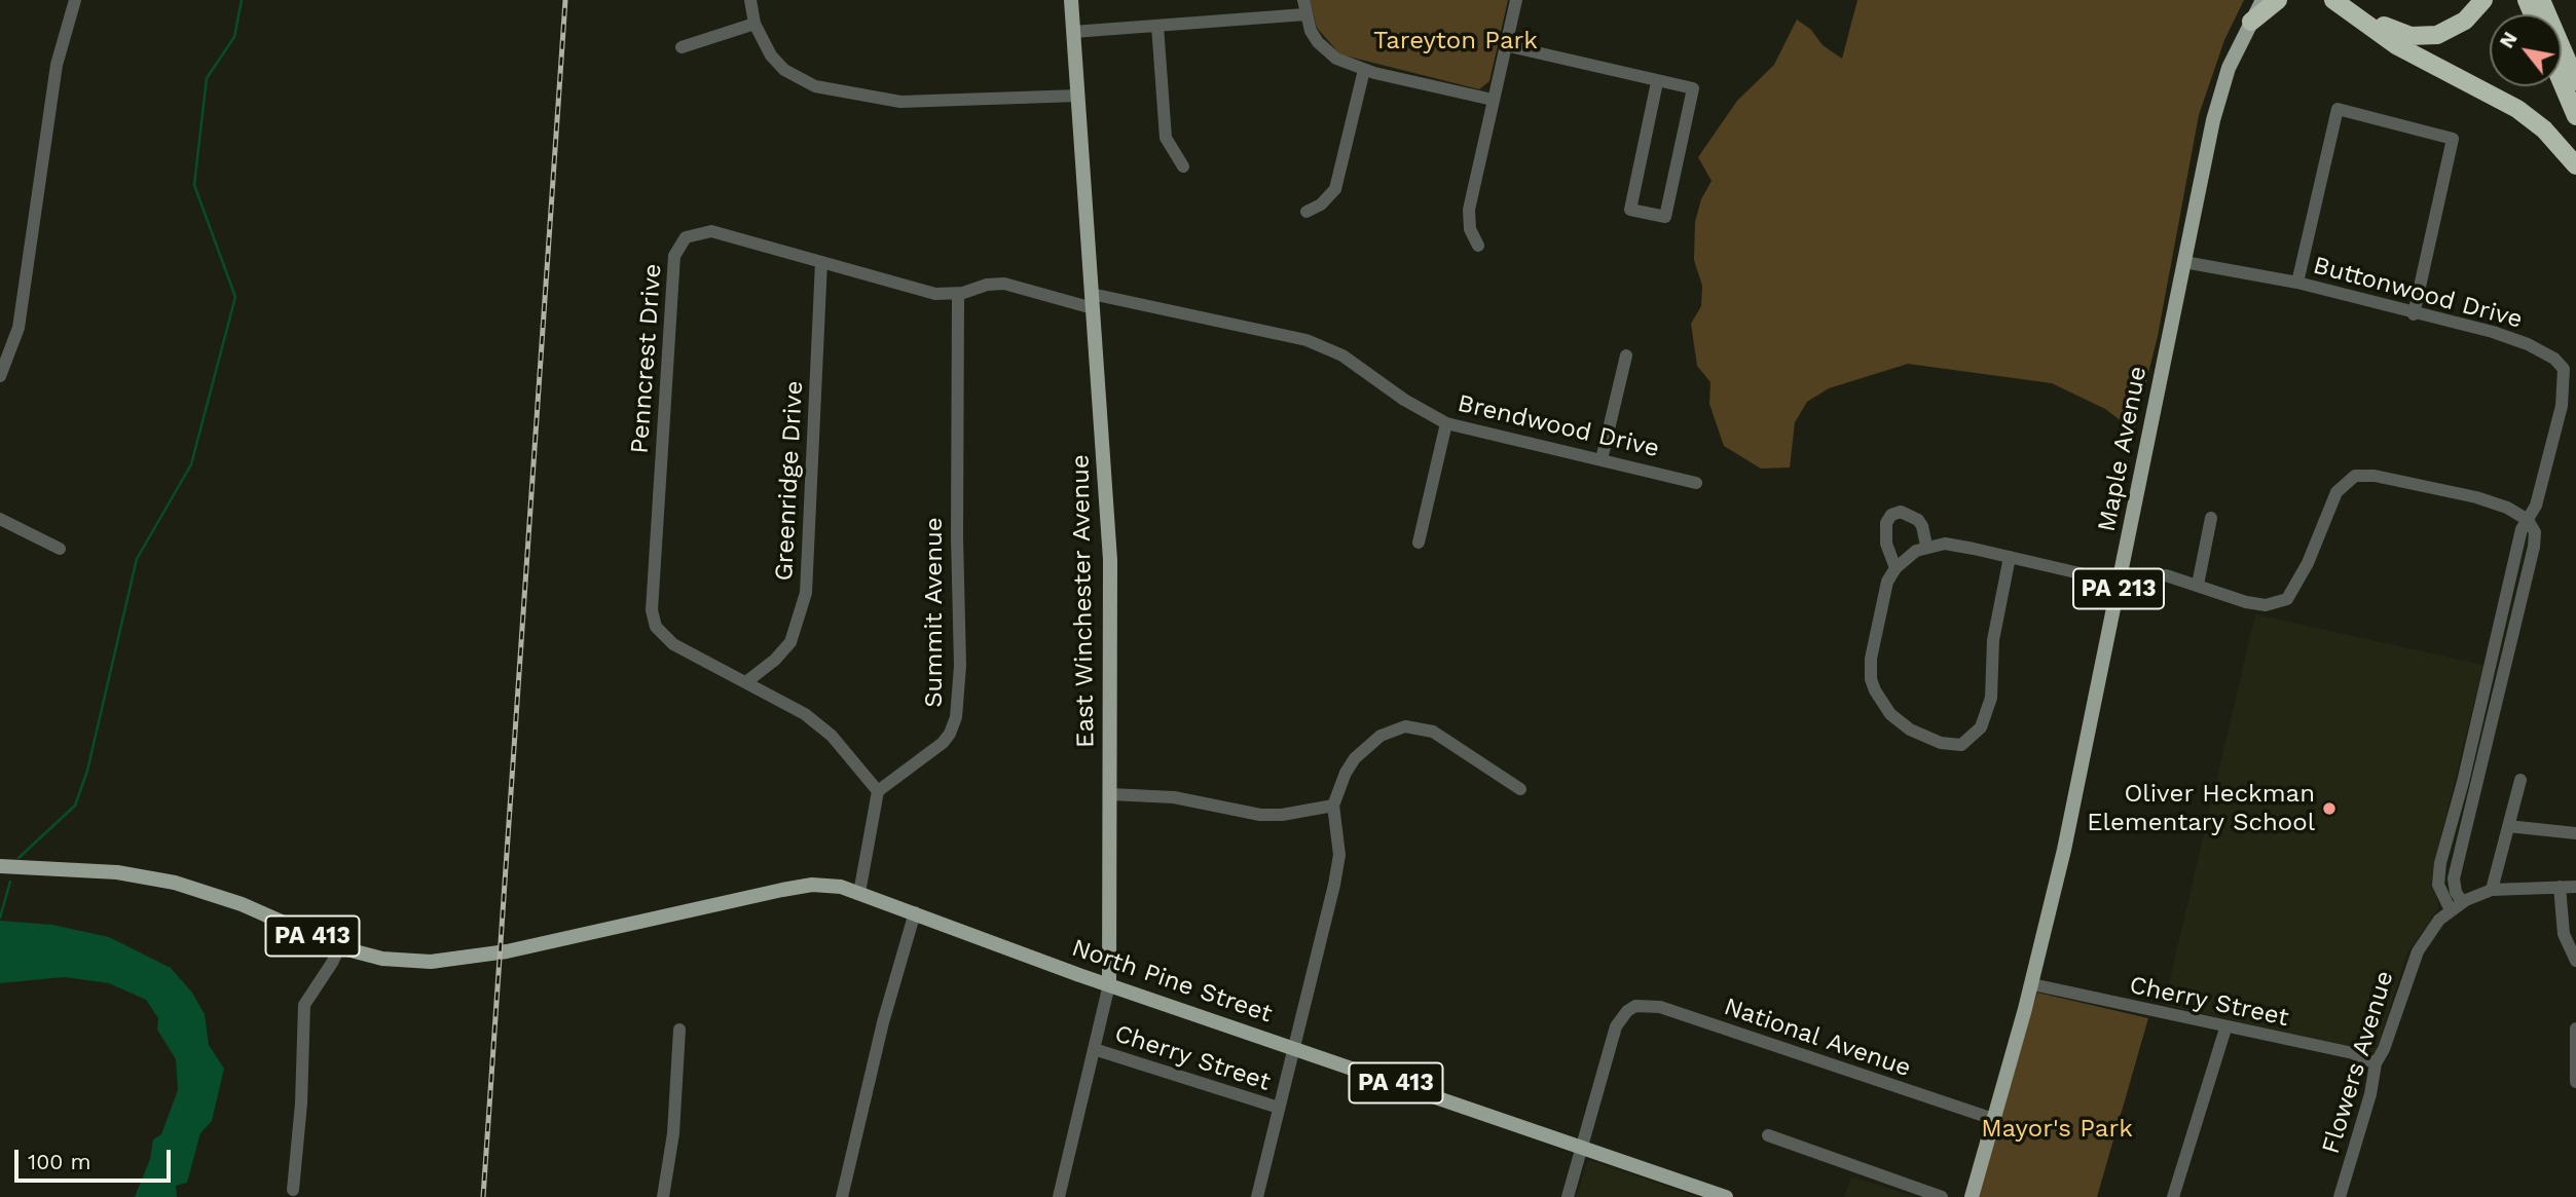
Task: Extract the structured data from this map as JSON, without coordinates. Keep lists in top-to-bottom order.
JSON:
{
  "streets": {
    "main road": [
      "Maple Avenue",
      "PA 213",
      "East Winchester Avenue",
      "PA 413",
      "North Pine Street"
    ],
    "street": [
      "Buttonwood Drive",
      "Penncrest Drive",
      "Brendwood Drive",
      "Greenridge Drive",
      "Summit Avenue",
      "Cherry Street",
      "National Avenue",
      "Flowers Avenue"
    ]
  },
  "crossings": [
    ["Buttonwood Drive", "Maple Avenue"],
    ["Buttonwood Drive", "Flowers Avenue"],
    ["Penncrest Drive", "Brendwood Drive"],
    ["Penncrest Drive", "Greenridge Drive"],
    ["Penncrest Drive", "East Winchester Avenue"],
    ["Penncrest Drive", "Summit Avenue"],
    ["Brendwood Drive", "East Winchester Avenue"],
    ["Maple Avenue", "PA 213"],
    ["Maple Avenue", "Cherry Street"],
    ["PA 213", "Cherry Street"],
    ["PA 213", "National Avenue"],
    ["East Winchester Avenue", "North Pine Street"],
    ["East Winchester Avenue", "Cherry Street"],
    ["PA 413", "North Pine Street"],
    ["North Pine Street", "National Avenue"],
    ["Cherry Street", "Flowers Avenue"]
  ],
  "parks": ["Tareyton Park", "Mayor's Park"],
  "places": ["Oliver Heckman Elementary School"],
  "scale_bar": "100 m",
  "north": "top left"
}
